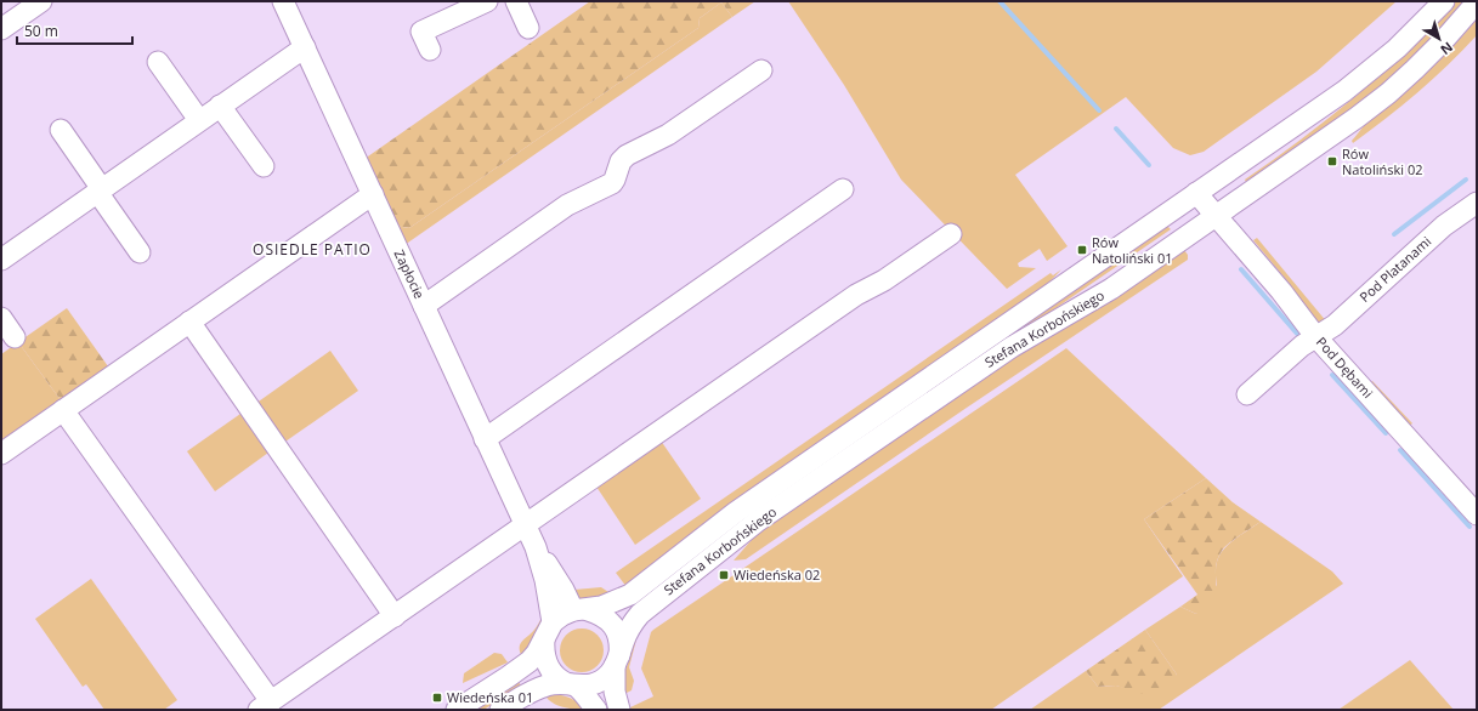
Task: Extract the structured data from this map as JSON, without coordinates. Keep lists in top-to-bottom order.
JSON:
{
  "streets": {
    "street": [
      "Pod Platanami",
      "Zapłocie",
      "Stefana Korbońskiego",
      "Pod Dębami"
    ]
  },
  "crossings": [
    ["Pod Platanami", "Pod Dębami"],
    ["Zapłocie", "Stefana Korbońskiego"],
    ["Stefana Korbońskiego", "Pod Dębami"]
  ],
  "districts": ["OSIEDLE PATIO"],
  "places": {
    "transit": [
      "Rów Natoliński 02",
      "Rów Natoliński 01",
      "Wiedeńska 02",
      "Wiedeńska 01"
    ]
  },
  "scale_bar": "50 m",
  "north": "bottom right"
}
